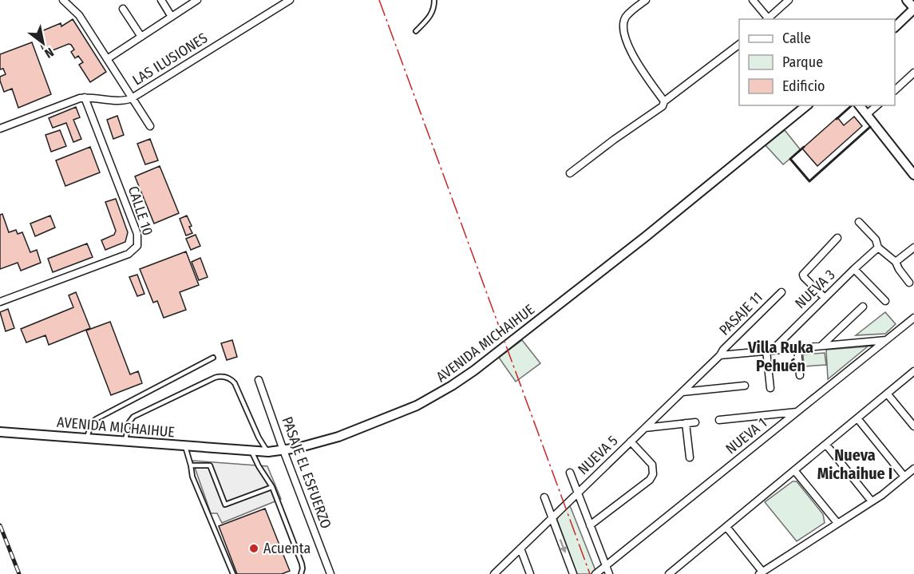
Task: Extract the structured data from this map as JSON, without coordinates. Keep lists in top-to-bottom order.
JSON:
{
  "streets": {
    "street": [
      "LAS ILUSIONES",
      "CALLE 10",
      "NUEVA 3",
      "PASAJE 11",
      "AVENIDA MICHAIHUE",
      "NUEVA 1",
      "NUEVA 5",
      "PASAJE EL ESFUERZO"
    ]
  },
  "crossings": [
    ["LAS ILUSIONES", "CALLE 10"],
    ["PASAJE 11", "NUEVA 5"],
    ["AVENIDA MICHAIHUE", "PASAJE EL ESFUERZO"]
  ],
  "districts": ["Villa Ruka Pehuén", "Nueva Michaihue I"],
  "places": ["Acuenta"],
  "legend": ["Calle", "Parque", "Edificio"],
  "north": "bottom right"
}
